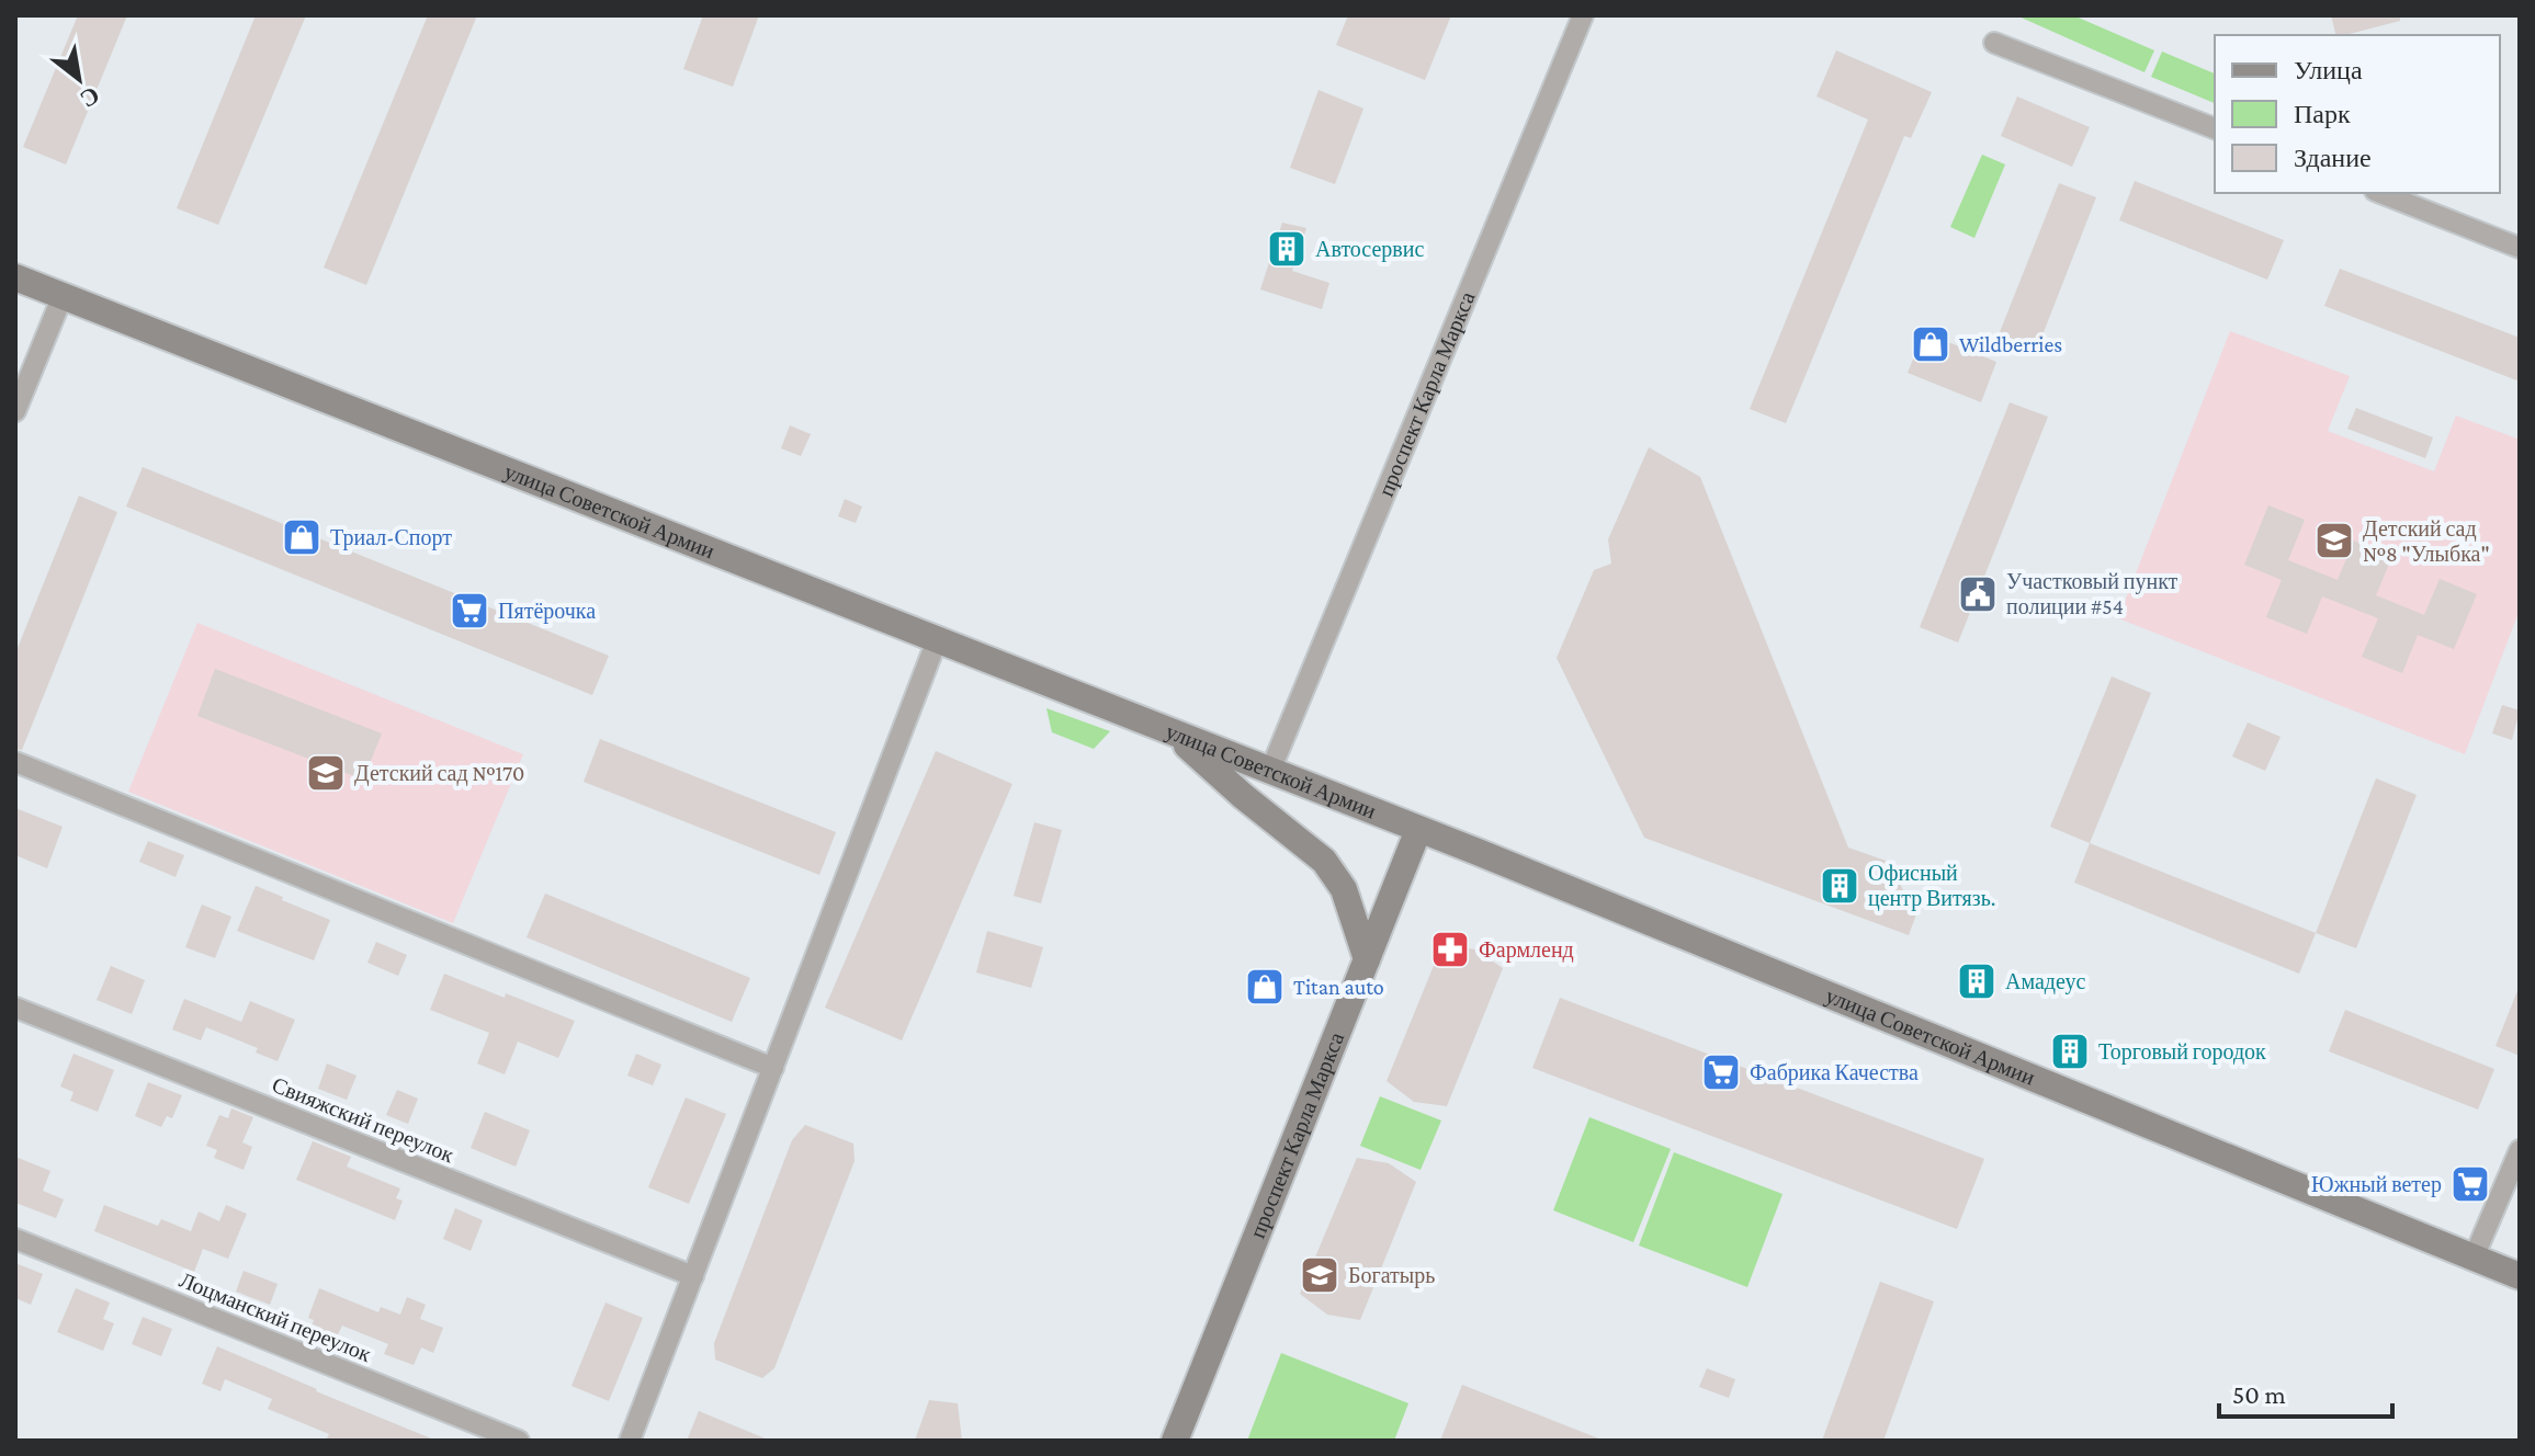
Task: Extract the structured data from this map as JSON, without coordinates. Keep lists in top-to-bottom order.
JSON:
{
  "streets": {
    "main road": ["проспект Карла Маркса", "улица Советской Армии"],
    "street": ["Свияжский переулок", "Лоцманский переулок"]
  },
  "crossings": [
    ["проспект Карла Маркса", "улица Советской Армии"]
  ],
  "places": {
    "building": [
      "Автосервис",
      "Офисный центр Витязь.",
      "Амадеус",
      "Торговый городок"
    ],
    "shop": ["Wildberries", "Триал-Спорт", "Titan auto"],
    "school or university": ["Детский сад №8 \"Улыбка\"", "Детский сад №170", "Богатырь"],
    "public building": ["Участковый пункт полиции #54"],
    "supermarket": ["Пятёрочка", "Фабрика Качества", "Южный ветер"],
    "pharmacy": ["Фармленд"]
  },
  "legend": ["Улица", "Парк", "Здание"],
  "scale_bar": "50 m",
  "north": "bottom right"
}
